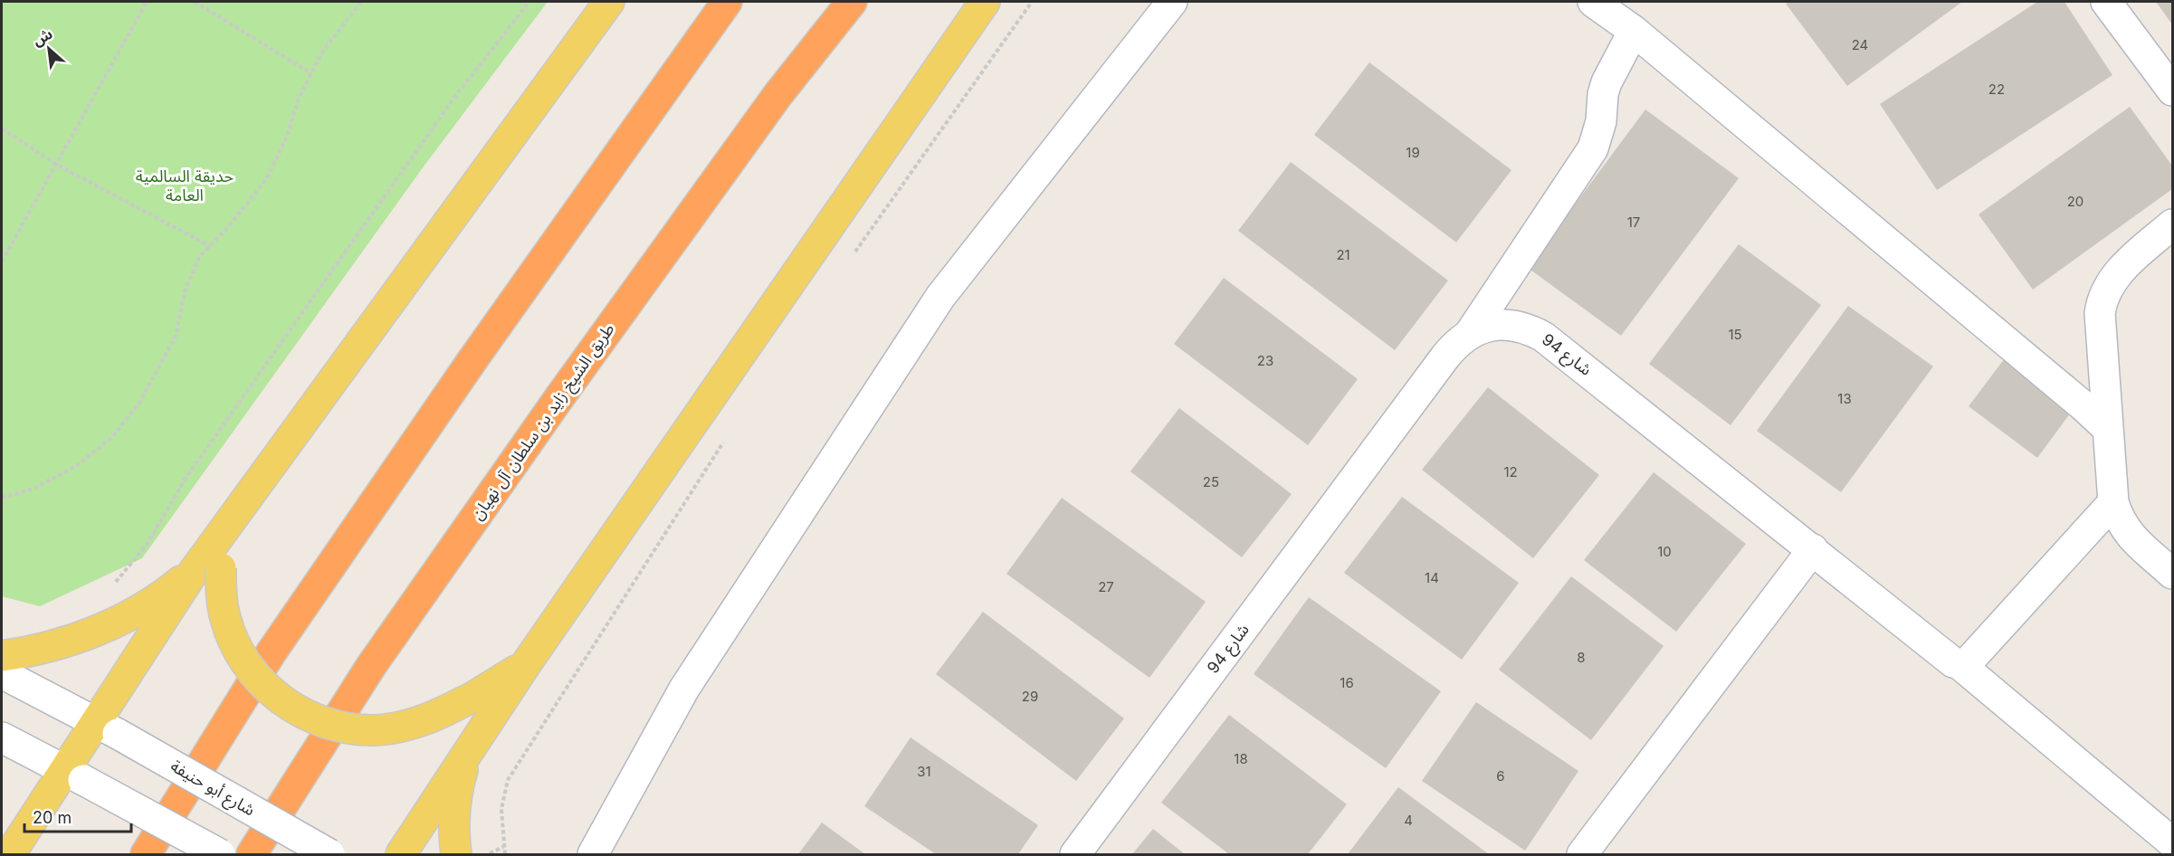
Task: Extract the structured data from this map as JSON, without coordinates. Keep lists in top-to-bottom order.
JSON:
{
  "streets": {
    "highway": ["طريق الشيخ زايد بن سلطان آل نهيان"],
    "street": ["شارع 94", "شارع أبو حنيفة"]
  },
  "parks": ["حديقة السالمية العامة"],
  "house_numbers": [
    "24",
    "22",
    "19",
    "20",
    "17",
    "21",
    "15",
    "23",
    "13",
    "12",
    "25",
    "10",
    "14",
    "27",
    "8",
    "16",
    "29",
    "18",
    "31",
    "6",
    "4"
  ],
  "scale_bar": "20 m",
  "north": "top left"
}
